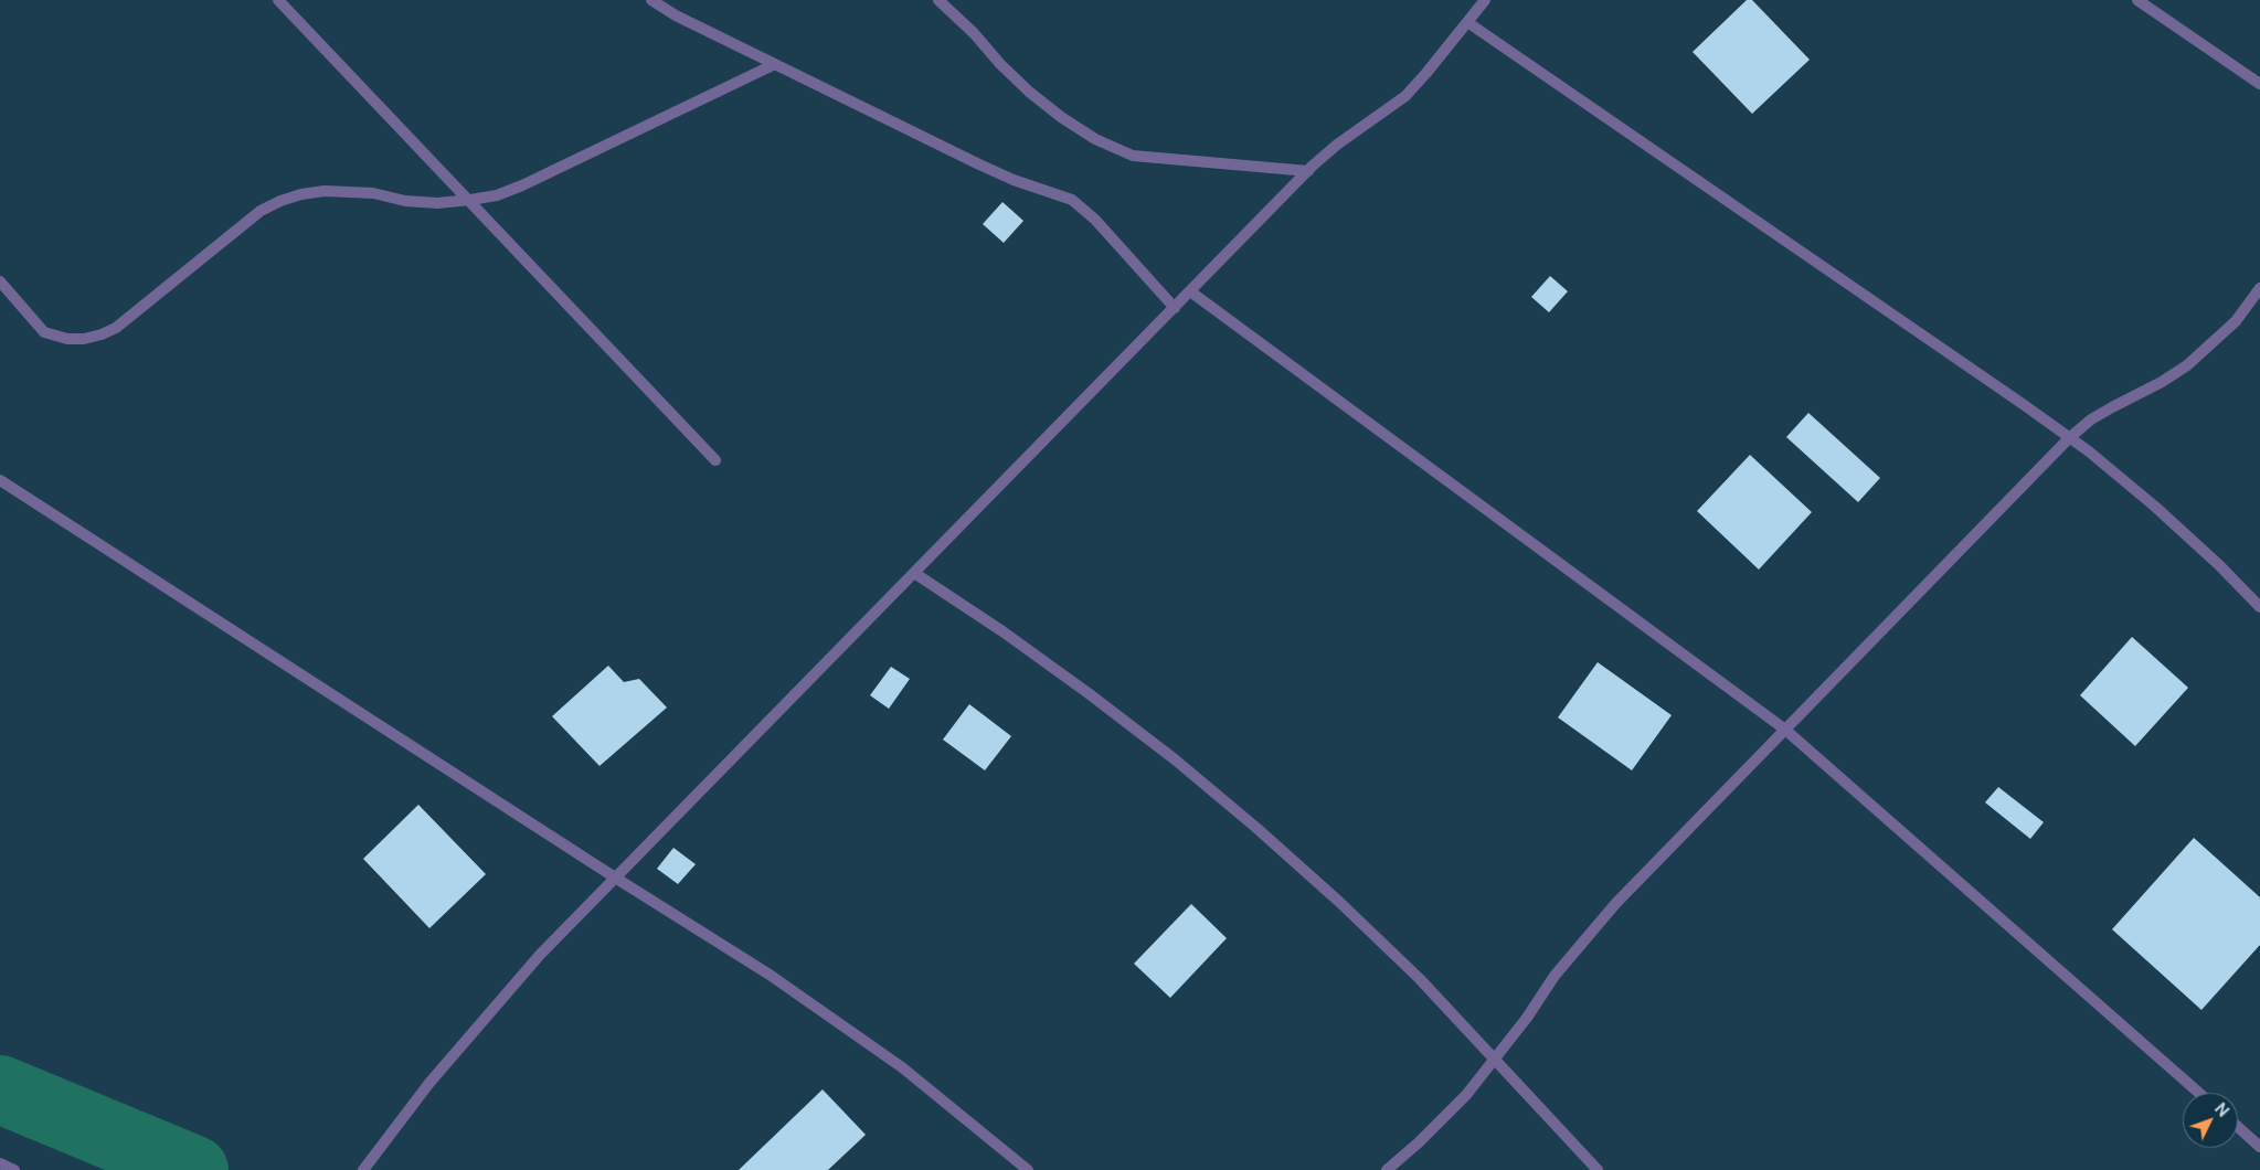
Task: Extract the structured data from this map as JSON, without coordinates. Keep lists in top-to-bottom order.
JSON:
{
  "north": "top right"
}
